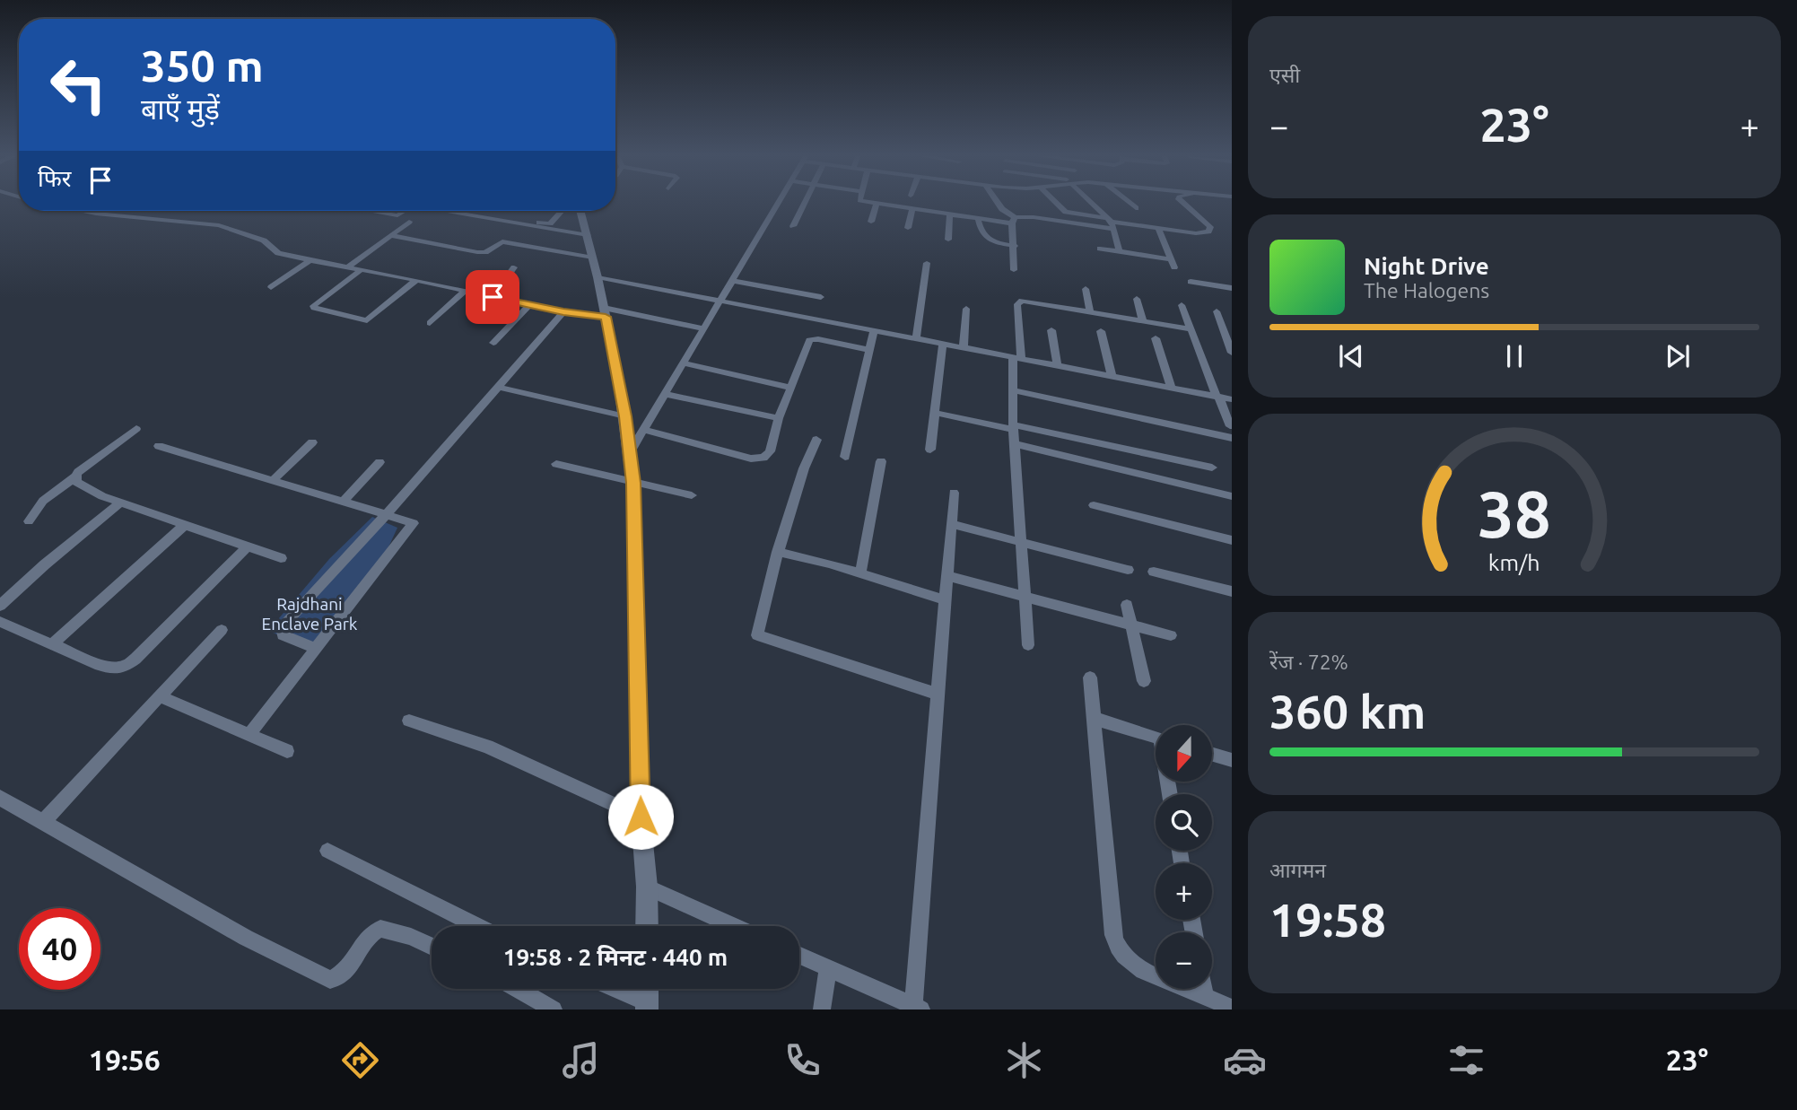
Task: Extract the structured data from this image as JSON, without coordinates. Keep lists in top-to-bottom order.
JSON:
{
  "parks": ["Rajdhani Enclave Park"],
  "north": "bottom",
  "page": {
    "tile": [
      "एसी",
      ["रेंज · 72%", "360 km"],
      ["आगमन", "19:58"]
    ],
    "turn": ["350 m", "बाएँ मुड़ें"],
    "heat": ["−", "23°", "+"],
    "then": "फिर",
    "song": ["Night Drive", "The Halogens"],
    "map_buttons": ["+", "−"],
    "limit": "40",
    "trip": "19:58 · 2 मिनट · 440 m",
    "tabs": ["19:56", "23°"],
    "gauge": ["38", "km/h"]
  }
}
